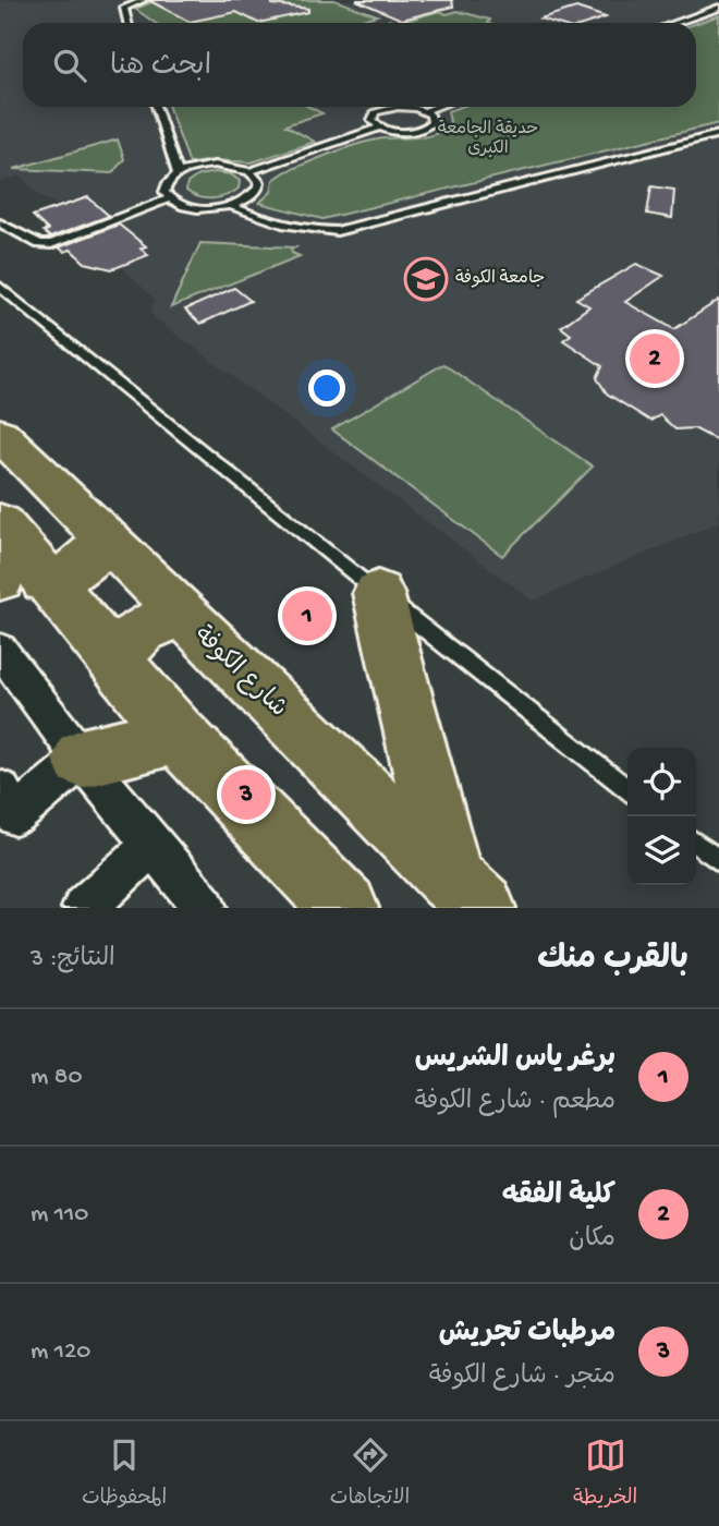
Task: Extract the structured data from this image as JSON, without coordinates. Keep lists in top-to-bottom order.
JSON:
{
  "streets": {
    "highway": ["شارع الكوفة"]
  },
  "parks": ["حديقة الجامعة الكبرى"],
  "places": {
    "school or university": ["جامعة الكوفة"]
  },
  "page": {
    "search": "ابحث هنا",
    "pins": ["2", "1", "3"],
    "heading": ["بالقرب منك", "النتائج: 3"],
    "list": [
      {
        "mark": "1",
        "name": "برغر ياس الشريس",
        "note": "مطعم · شارع الكوفة",
        "value": "80 m"
      },
      {
        "mark": "2",
        "name": "كلية الفقه",
        "note": "مكان",
        "value": "110 m"
      },
      {
        "mark": "3",
        "name": "مرطبات تجريش",
        "note": "متجر · شارع الكوفة",
        "value": "120 m"
      }
    ],
    "nav": ["الخريطة", "الاتجاهات", "المحفوظات"]
  }
}
